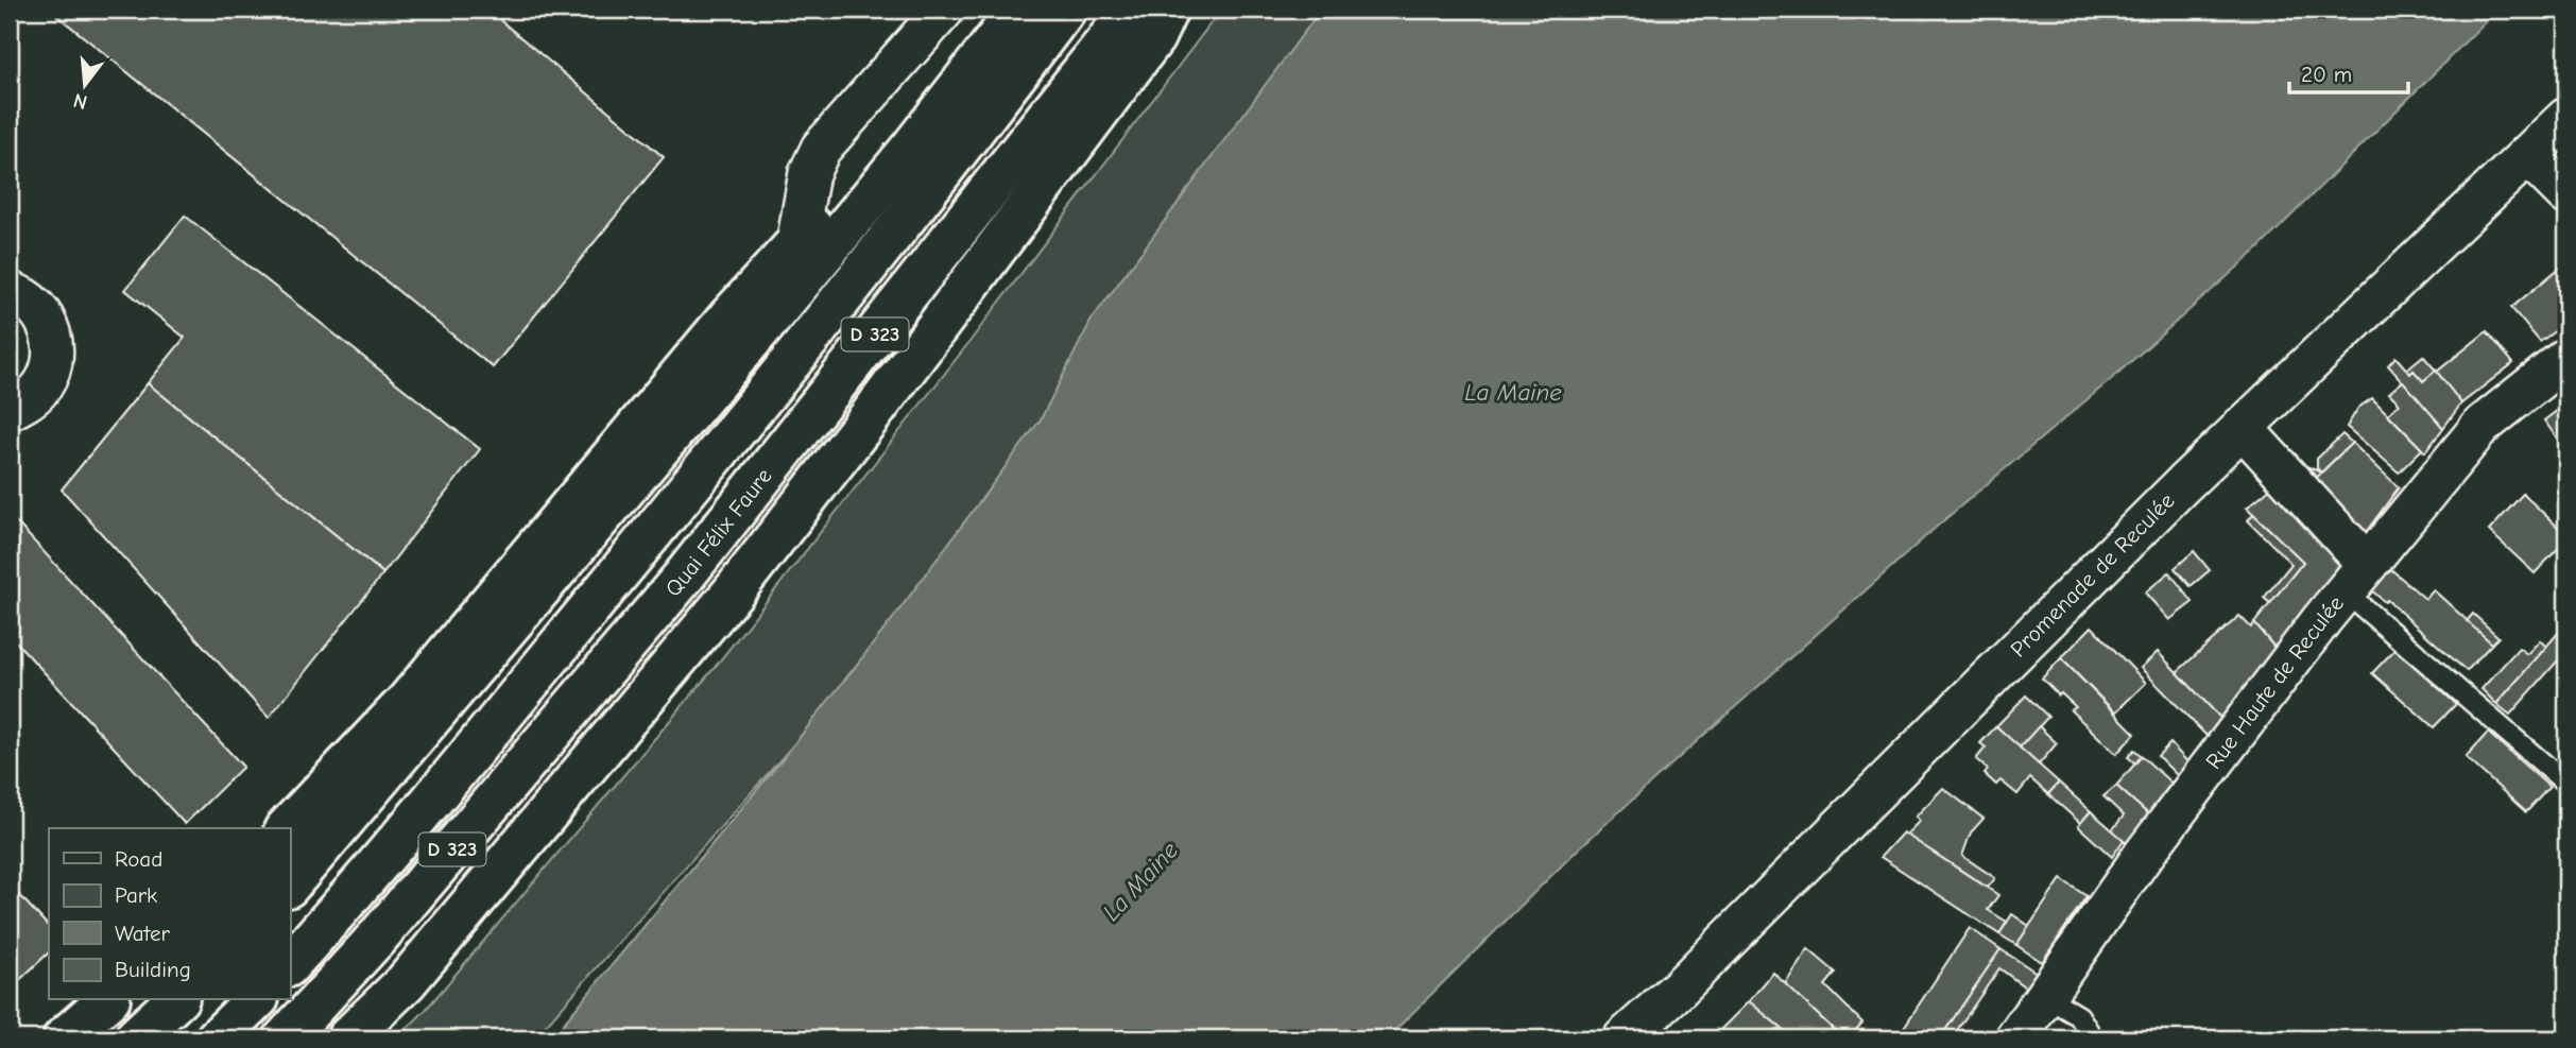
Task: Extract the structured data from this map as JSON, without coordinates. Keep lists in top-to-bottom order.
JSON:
{
  "streets": {
    "highway": ["D 323", "Quai Félix Faure"],
    "street": ["Promenade de Reculée", "Rue Haute de Reculée"]
  },
  "water": ["La Maine"],
  "legend": [
    "Road",
    "Park",
    "Water",
    "Building"
  ],
  "scale_bar": "20 m",
  "north": "bottom"
}
